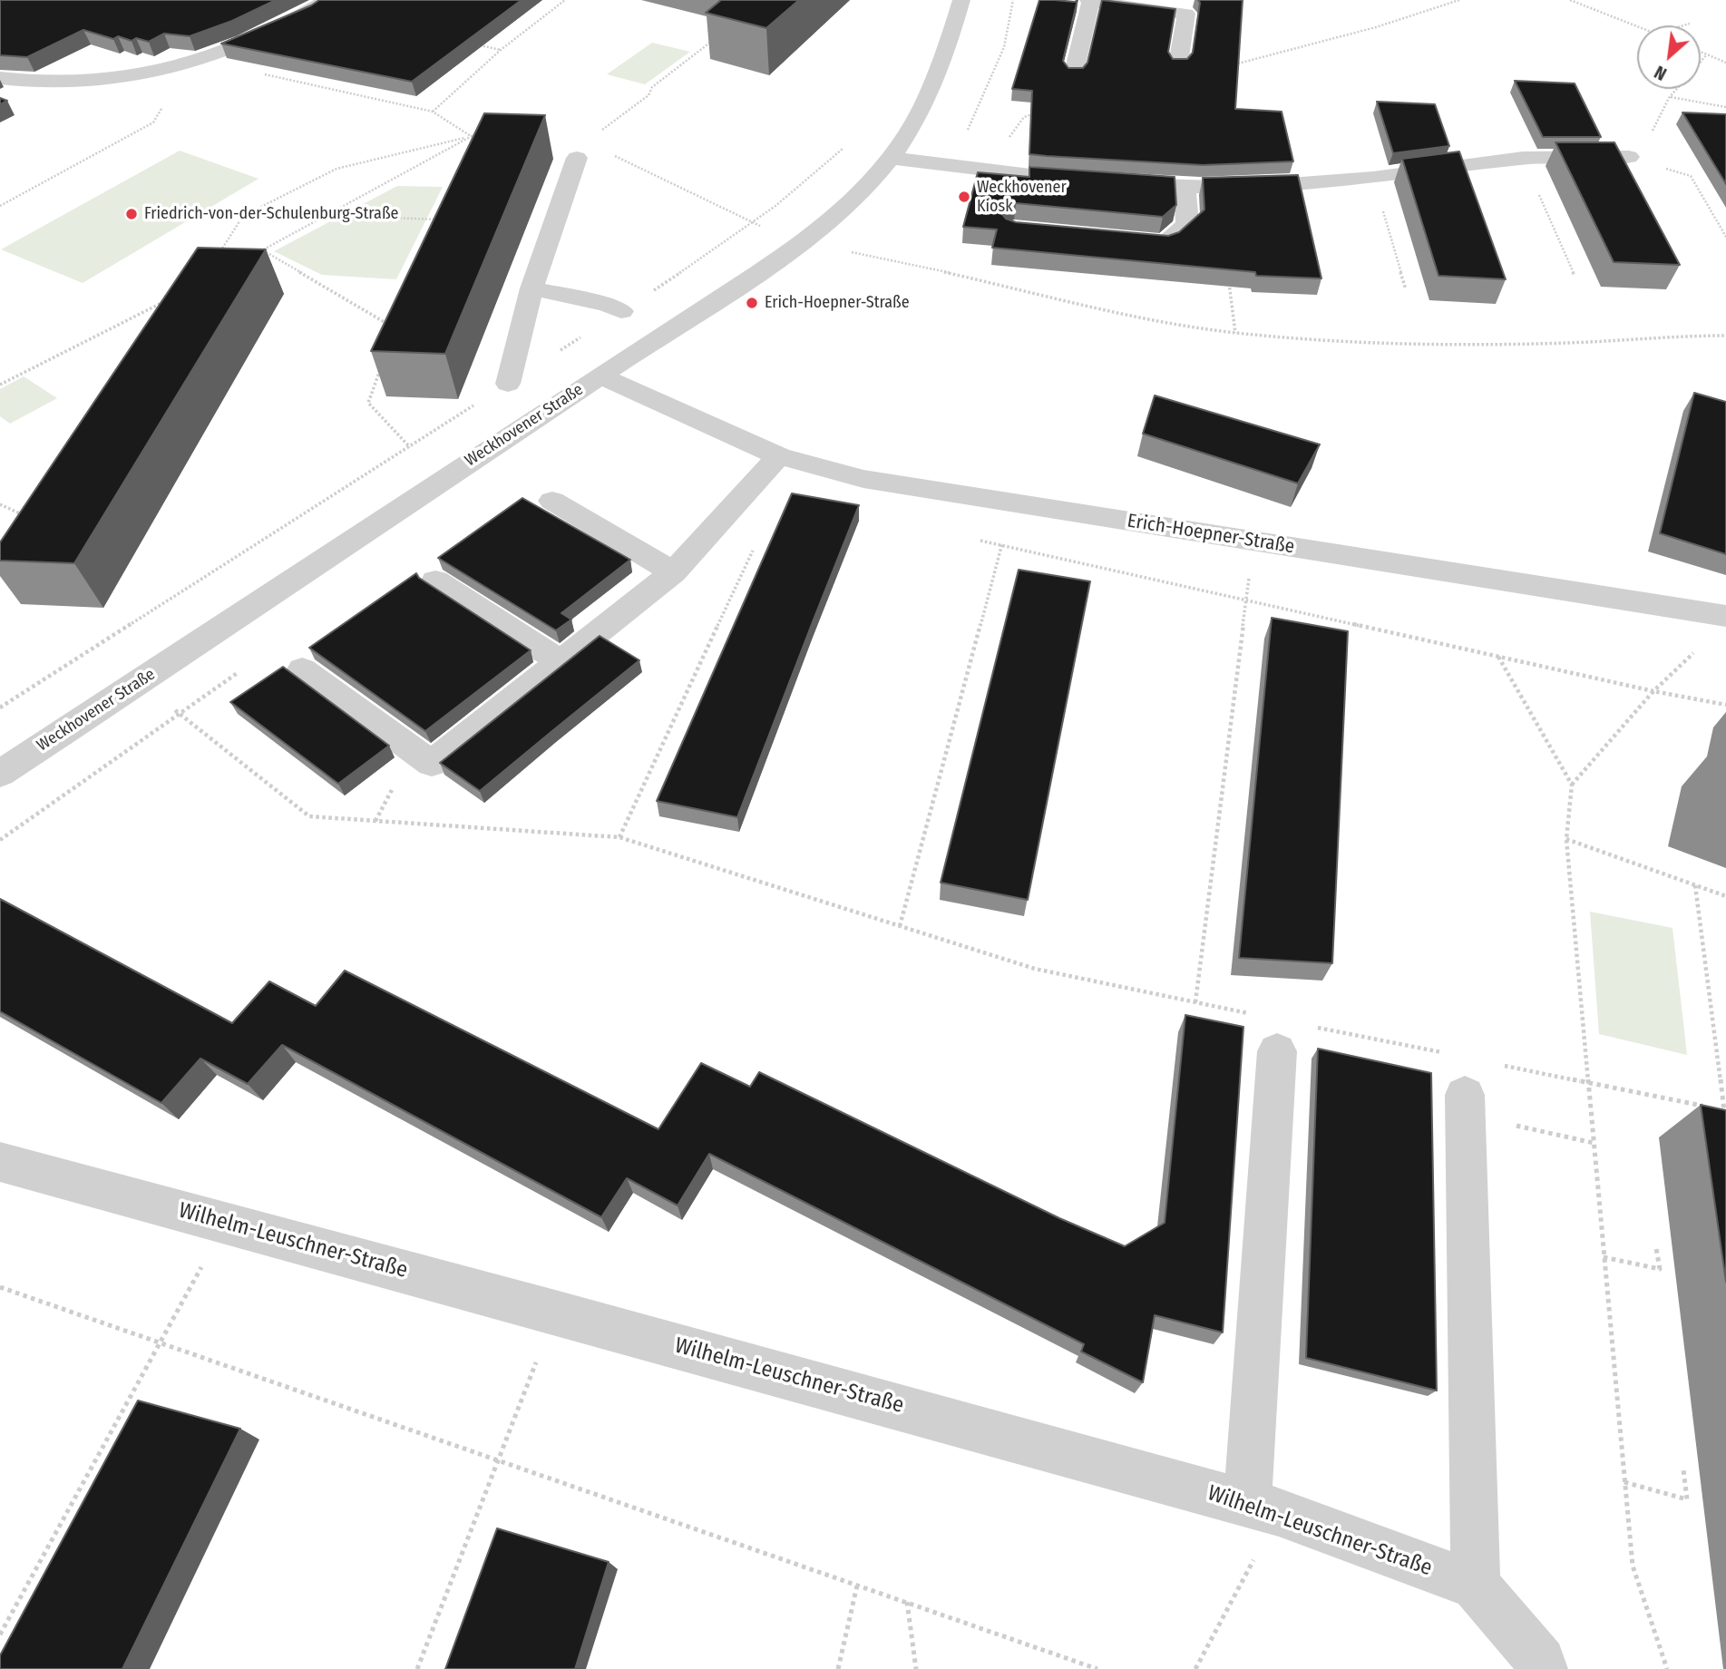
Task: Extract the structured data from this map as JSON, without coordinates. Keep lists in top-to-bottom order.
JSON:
{
  "streets": {
    "street": ["Weckhovener Straße", "Erich-Hoepner-Straße", "Wilhelm-Leuschner-Straße"]
  },
  "crossings": [
    ["Weckhovener Straße", "Erich-Hoepner-Straße"]
  ],
  "places": ["Weckhovener Kiosk", "Friedrich-von-der-Schulenburg-Straße", "Erich-Hoepner-Straße"],
  "north": "bottom left"
}
